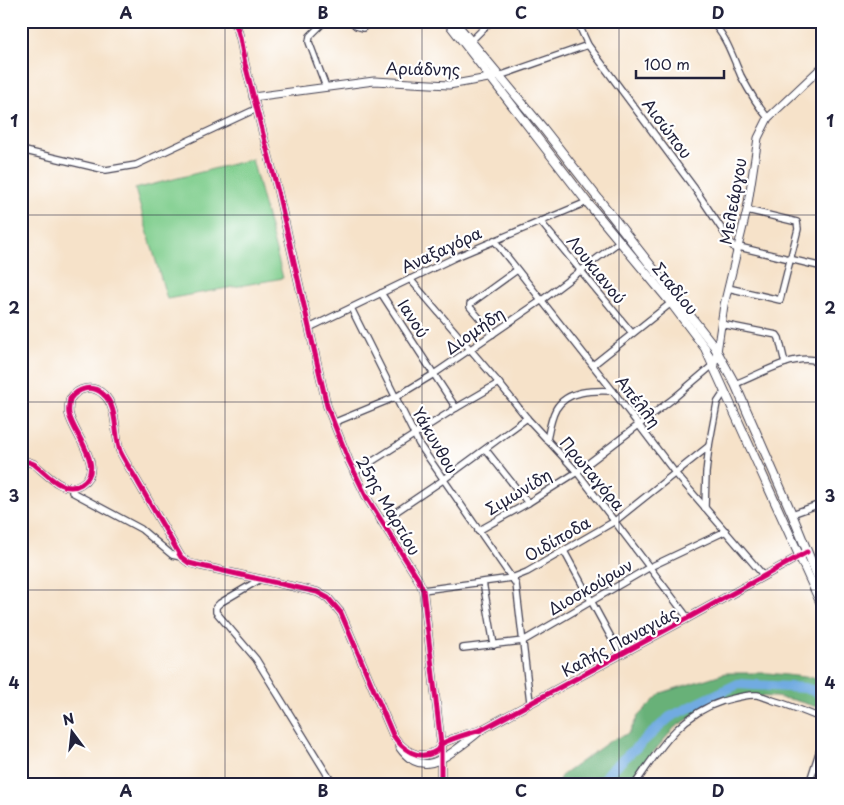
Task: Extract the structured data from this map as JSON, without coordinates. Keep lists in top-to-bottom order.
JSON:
{
  "streets": {
    "main road": ["Σταδίου"],
    "street": [
      "Αριάδνης",
      "Αισώπου",
      "Μελεάργου",
      "Αναξαγόρα",
      "Λουκιανού",
      "Ιανού",
      "Διομήδη",
      "Απέλλη",
      "Υάκυνθου",
      "Πρωταγόρα",
      "Σιμωνίδη",
      "25ης Μαρτίου",
      "Οιδίποδα",
      "Διοσκούρων",
      "Καλής Παναγιάς"
    ]
  },
  "crossings": [
    ["Αριάδνης", "Αισώπου"],
    ["Αριάδνης", "Σταδίου"],
    ["Αριάδνης", "25ης Μαρτίου"],
    ["Αισώπου", "Μελεάργου"],
    ["Μελεάργου", "Σταδίου"],
    ["Μελεάργου", "Σιμωνίδη"],
    ["Αναξαγόρα", "Λουκιανού"],
    ["Αναξαγόρα", "Σταδίου"],
    ["Αναξαγόρα", "Ιανού"],
    ["Αναξαγόρα", "Απέλλη"],
    ["Αναξαγόρα", "Υάκυνθου"],
    ["Αναξαγόρα", "Πρωταγόρα"],
    ["Αναξαγόρα", "25ης Μαρτίου"],
    ["Λουκιανού", "Διομήδη"],
    ["Σταδίου", "Διομήδη"],
    ["Σταδίου", "Σιμωνίδη"],
    ["Σταδίου", "Καλής Παναγιάς"],
    ["Ιανού", "Διομήδη"],
    ["Διομήδη", "Απέλλη"],
    ["Διομήδη", "Υάκυνθου"],
    ["Διομήδη", "Πρωταγόρα"],
    ["Διομήδη", "25ης Μαρτίου"],
    ["Απέλλη", "Σιμωνίδη"],
    ["Απέλλη", "Οιδίποδα"],
    ["Απέλλη", "Διοσκούρων"],
    ["Απέλλη", "Καλής Παναγιάς"],
    ["Υάκυνθου", "Σιμωνίδη"],
    ["Υάκυνθου", "Οιδίποδα"],
    ["Πρωταγόρα", "Σιμωνίδη"],
    ["Πρωταγόρα", "Οιδίποδα"],
    ["Πρωταγόρα", "Διοσκούρων"],
    ["Πρωταγόρα", "Καλής Παναγιάς"],
    ["25ης Μαρτίου", "Οιδίποδα"],
    ["25ης Μαρτίου", "Καλής Παναγιάς"]
  ],
  "scale_bar": "100 m",
  "north": "top",
  "grid": {
    "columns": [
      "A",
      "B",
      "C",
      "D"
    ],
    "rows": [
      "1",
      "2",
      "3",
      "4"
    ]
  }
}
